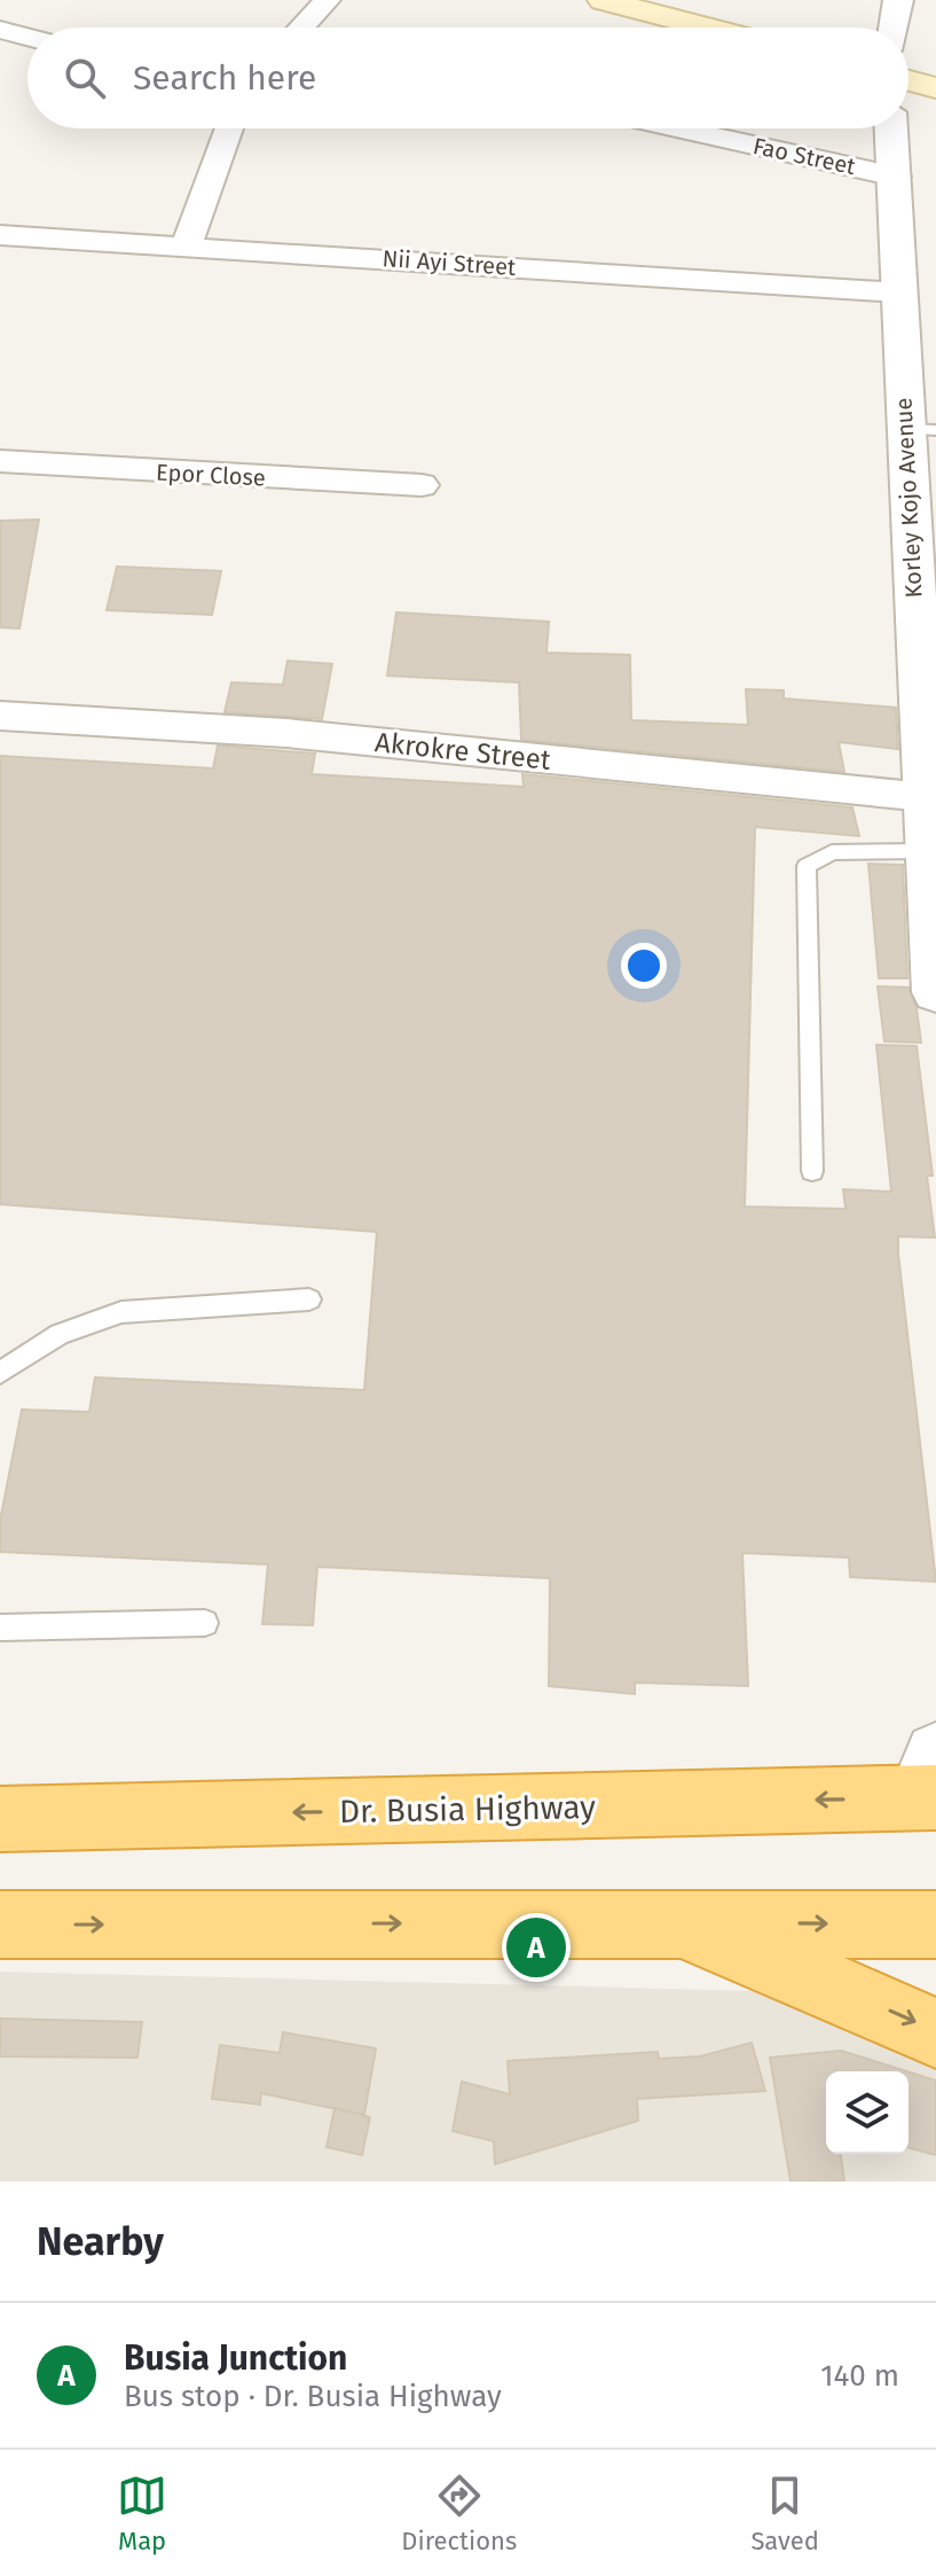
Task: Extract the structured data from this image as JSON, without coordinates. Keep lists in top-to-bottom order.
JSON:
{
  "streets": {
    "highway": ["Dr. Busia Highway"],
    "street": [
      "Fao Street",
      "Nii Ayi Street",
      "Epor Close",
      "Korley Kojo Avenue",
      "Akrokre Street"
    ]
  },
  "crossings": [
    ["Fao Street", "Korley Kojo Avenue"],
    ["Nii Ayi Street", "Korley Kojo Avenue"],
    ["Korley Kojo Avenue", "Akrokre Street"]
  ],
  "page": {
    "search": "Search here",
    "pins": "A",
    "heading": "Nearby",
    "list": [
      {
        "mark": "A",
        "name": "Busia Junction",
        "note": "Bus stop · Dr. Busia Highway",
        "value": "140 m"
      }
    ],
    "nav": ["Map", "Directions", "Saved"]
  }
}
